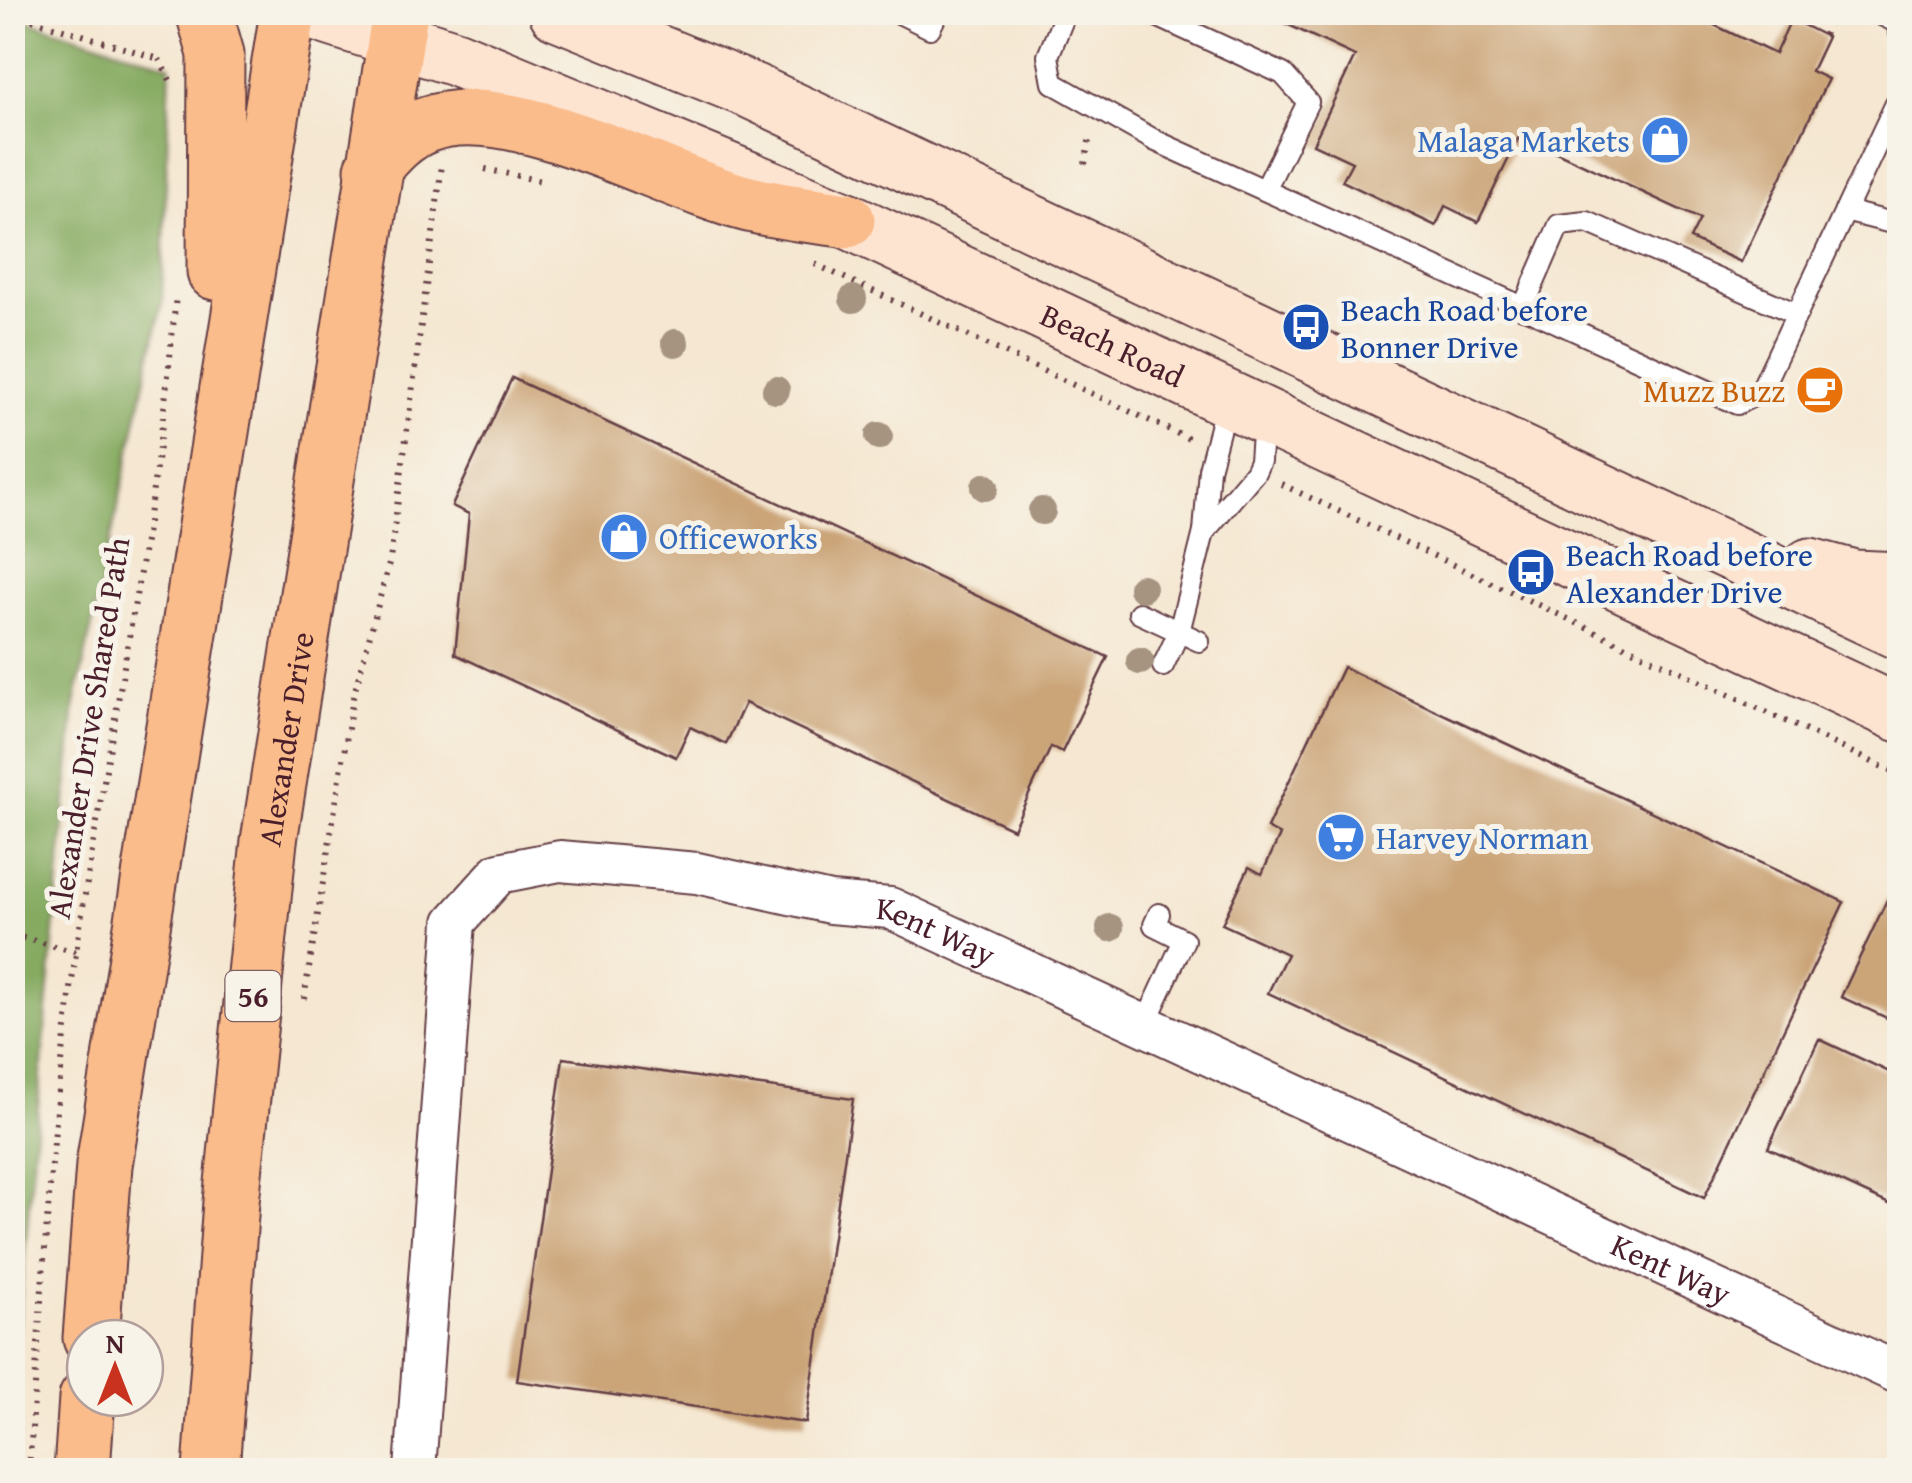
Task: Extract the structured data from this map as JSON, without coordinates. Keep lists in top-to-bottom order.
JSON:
{
  "streets": {
    "main road": ["Beach Road", "Alexander Drive", "56"],
    "street": ["Kent Way"],
    "path": ["Alexander Drive Shared Path"]
  },
  "crossings": [
    ["Beach Road", "Alexander Drive"]
  ],
  "places": {
    "shop": ["Malaga Markets", "Officeworks"],
    "bus stop": ["Beach Road before Bonner Drive", "Beach Road before Alexander Drive"],
    "cafe": ["Muzz Buzz"],
    "supermarket": ["Harvey Norman"]
  },
  "north": "top"
}
